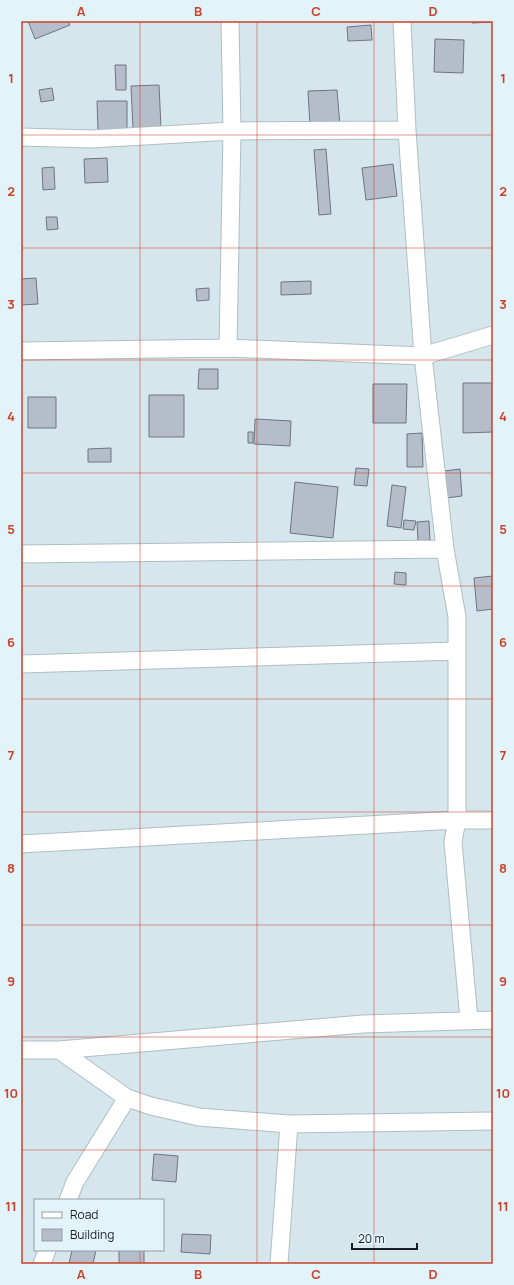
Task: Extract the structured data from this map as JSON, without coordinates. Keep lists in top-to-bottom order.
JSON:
{
  "legend": ["Road", "Building"],
  "scale_bar": "20 m",
  "grid": {
    "columns": [
      "A",
      "B",
      "C",
      "D"
    ],
    "rows": [
      "1",
      "2",
      "3",
      "4",
      "5",
      "6",
      "7",
      "8",
      "9",
      "10",
      "11"
    ]
  }
}
